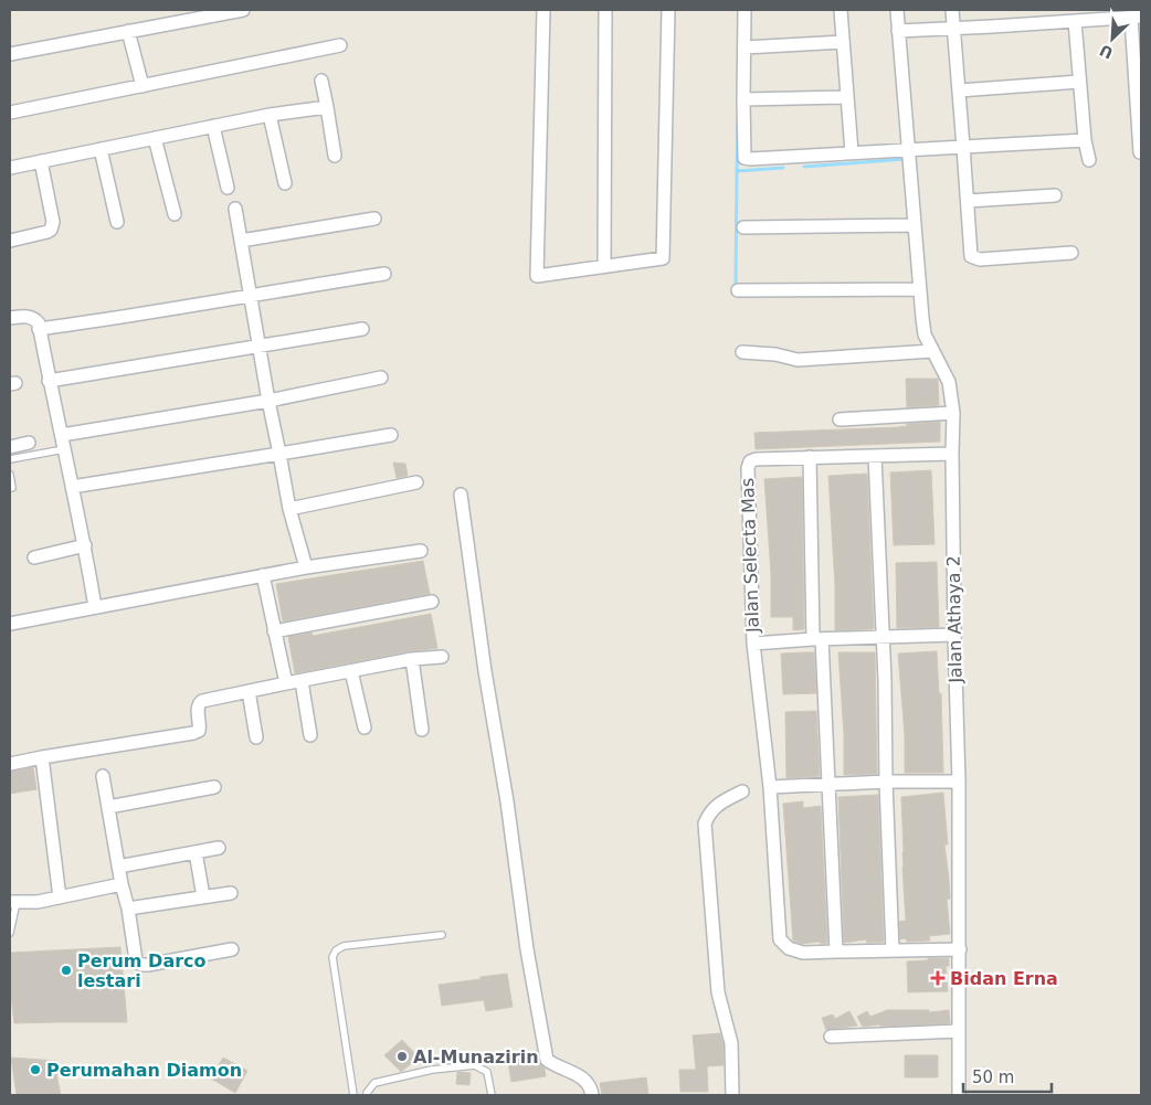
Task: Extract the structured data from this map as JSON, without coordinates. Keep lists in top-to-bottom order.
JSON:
{
  "streets": {
    "street": ["Jalan Selecta Mas", "Jalan Athaya 2"]
  },
  "crossings": [
    ["Jalan Selecta Mas", "Jalan Athaya 2"]
  ],
  "places": {
    "other": ["Perum Darco lestari", "Al-Munazirin", "Perumahan Diamon"],
    "health": ["Bidan Erna"]
  },
  "scale_bar": "50 m",
  "north": "bottom left"
}
